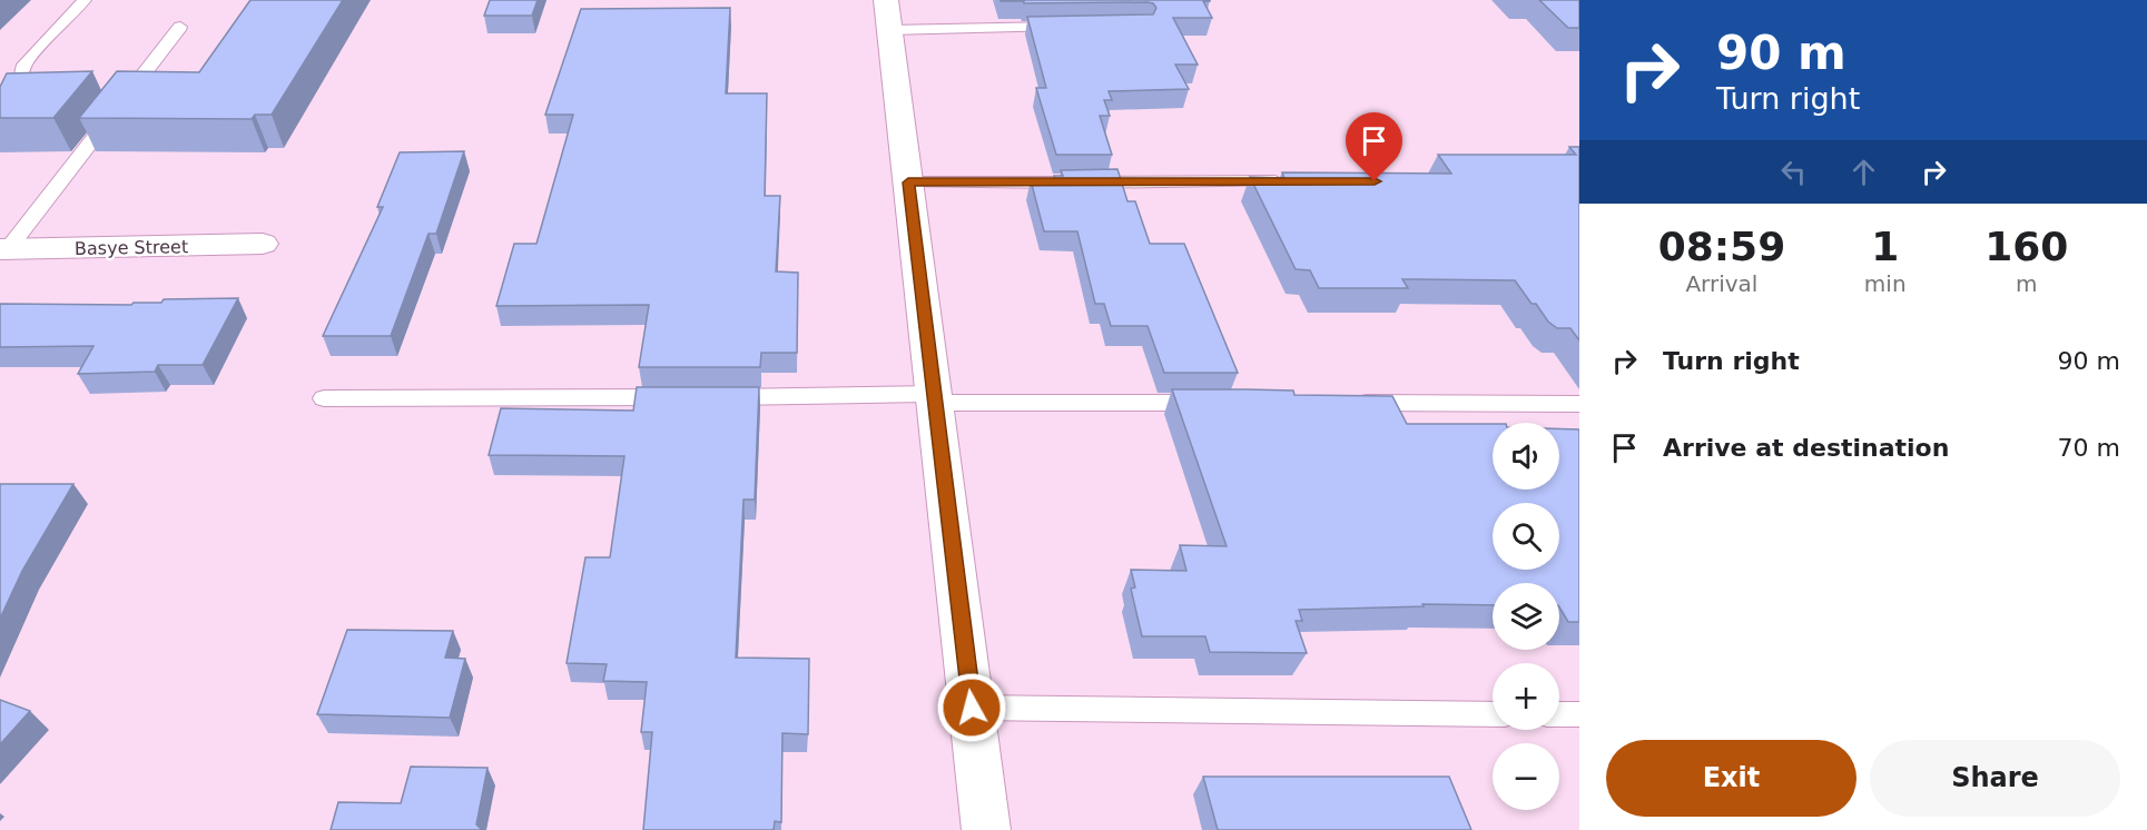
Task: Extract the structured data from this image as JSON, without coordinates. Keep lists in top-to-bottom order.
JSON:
{
  "streets": {
    "street": ["Basye Street"]
  },
  "page": {
    "turn": ["90 m", "Turn right"],
    "eta": [
      "08:59",
      "Arrival",
      "1",
      "min",
      "160",
      "m"
    ],
    "list": [
      {
        "name": "Turn right",
        "value": "90 m"
      },
      {
        "name": "Arrive at destination",
        "value": "70 m"
      }
    ],
    "map_buttons": ["+", "−"],
    "buttons": ["Exit", "Share"]
  }
}
